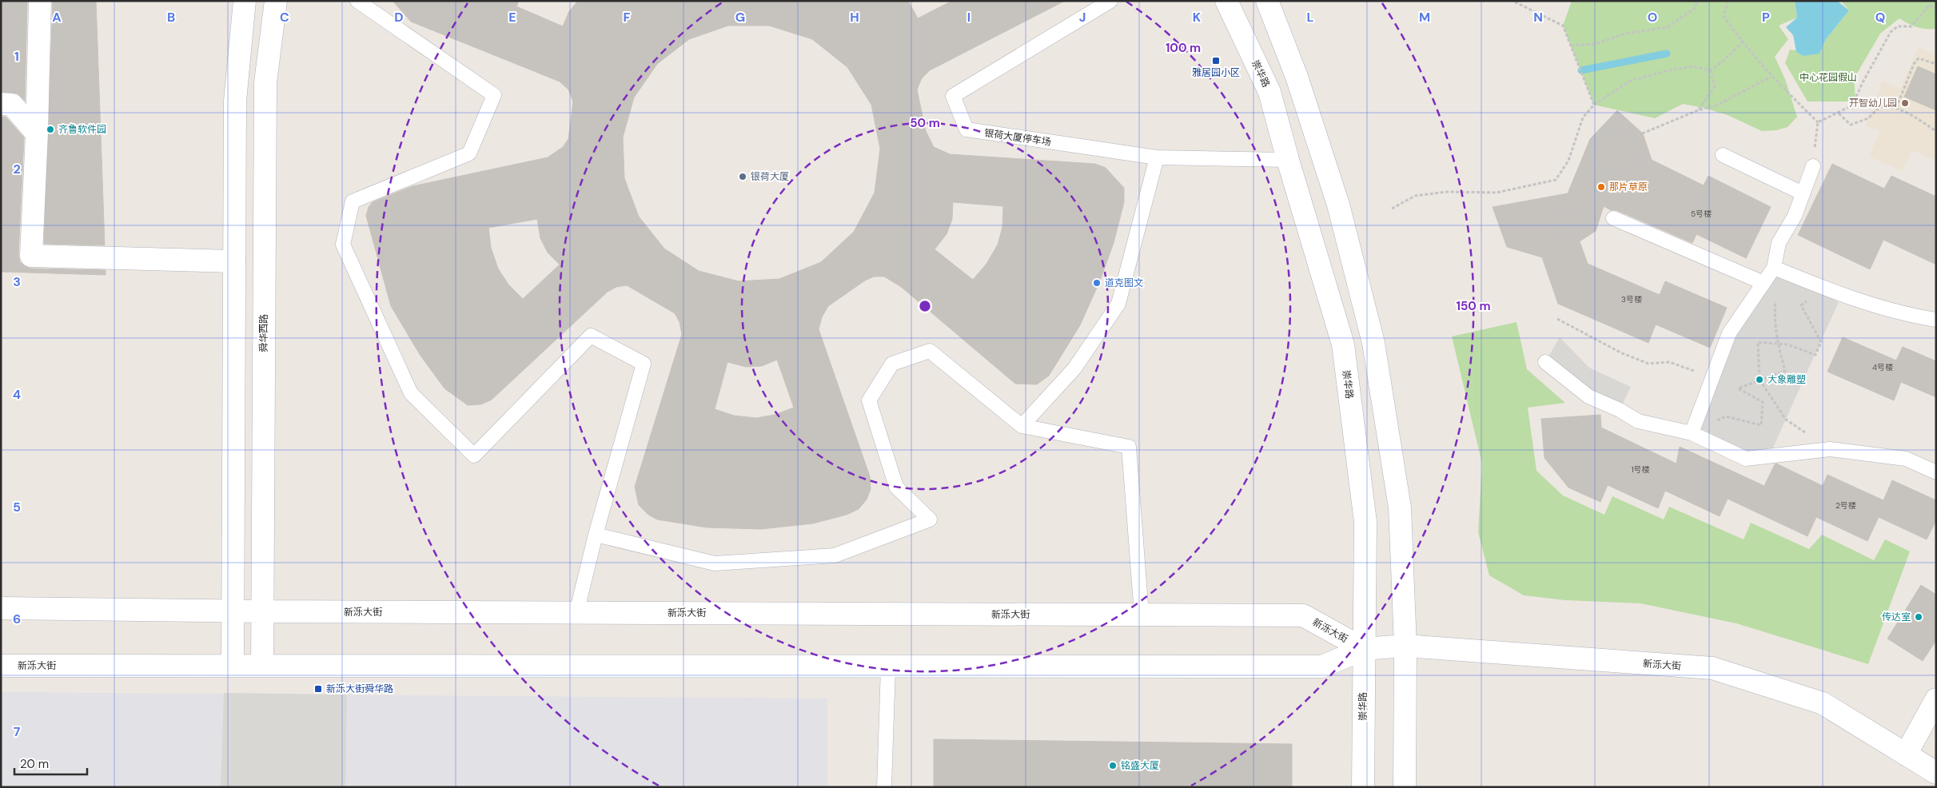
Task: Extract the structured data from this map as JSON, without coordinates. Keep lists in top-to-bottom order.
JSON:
{
  "streets": {
    "main road": ["崇华路", "舜华西路", "新泺大街"],
    "lane": ["银荷大厦停车场"]
  },
  "crossings": [
    ["崇华路", "银荷大厦停车场"],
    ["崇华路", "新泺大街"],
    ["舜华西路", "新泺大街"]
  ],
  "parks": ["中心花园假山"],
  "places": {
    "transit": ["雅居园小区", "新泺大街舜华路"],
    "other": [
      "开智幼儿园",
      "齐鲁软件园",
      "银荷大厦",
      "那片草原",
      "道克图文",
      "大象雕塑",
      "传达室",
      "铭盛大厦"
    ]
  },
  "house_numbers": [
    "5号楼",
    "3号楼",
    "4号楼",
    "1号楼",
    "2号楼"
  ],
  "scale_bar": "20 m",
  "grid": {
    "columns": [
      "A",
      "B",
      "C",
      "D",
      "E",
      "F",
      "G",
      "H",
      "I",
      "J",
      "K",
      "L",
      "M",
      "N",
      "O",
      "P",
      "Q"
    ],
    "rows": [
      "1",
      "2",
      "3",
      "4",
      "5",
      "6",
      "7"
    ]
  },
  "rings": ["100 m", "50 m", "150 m"]
}
